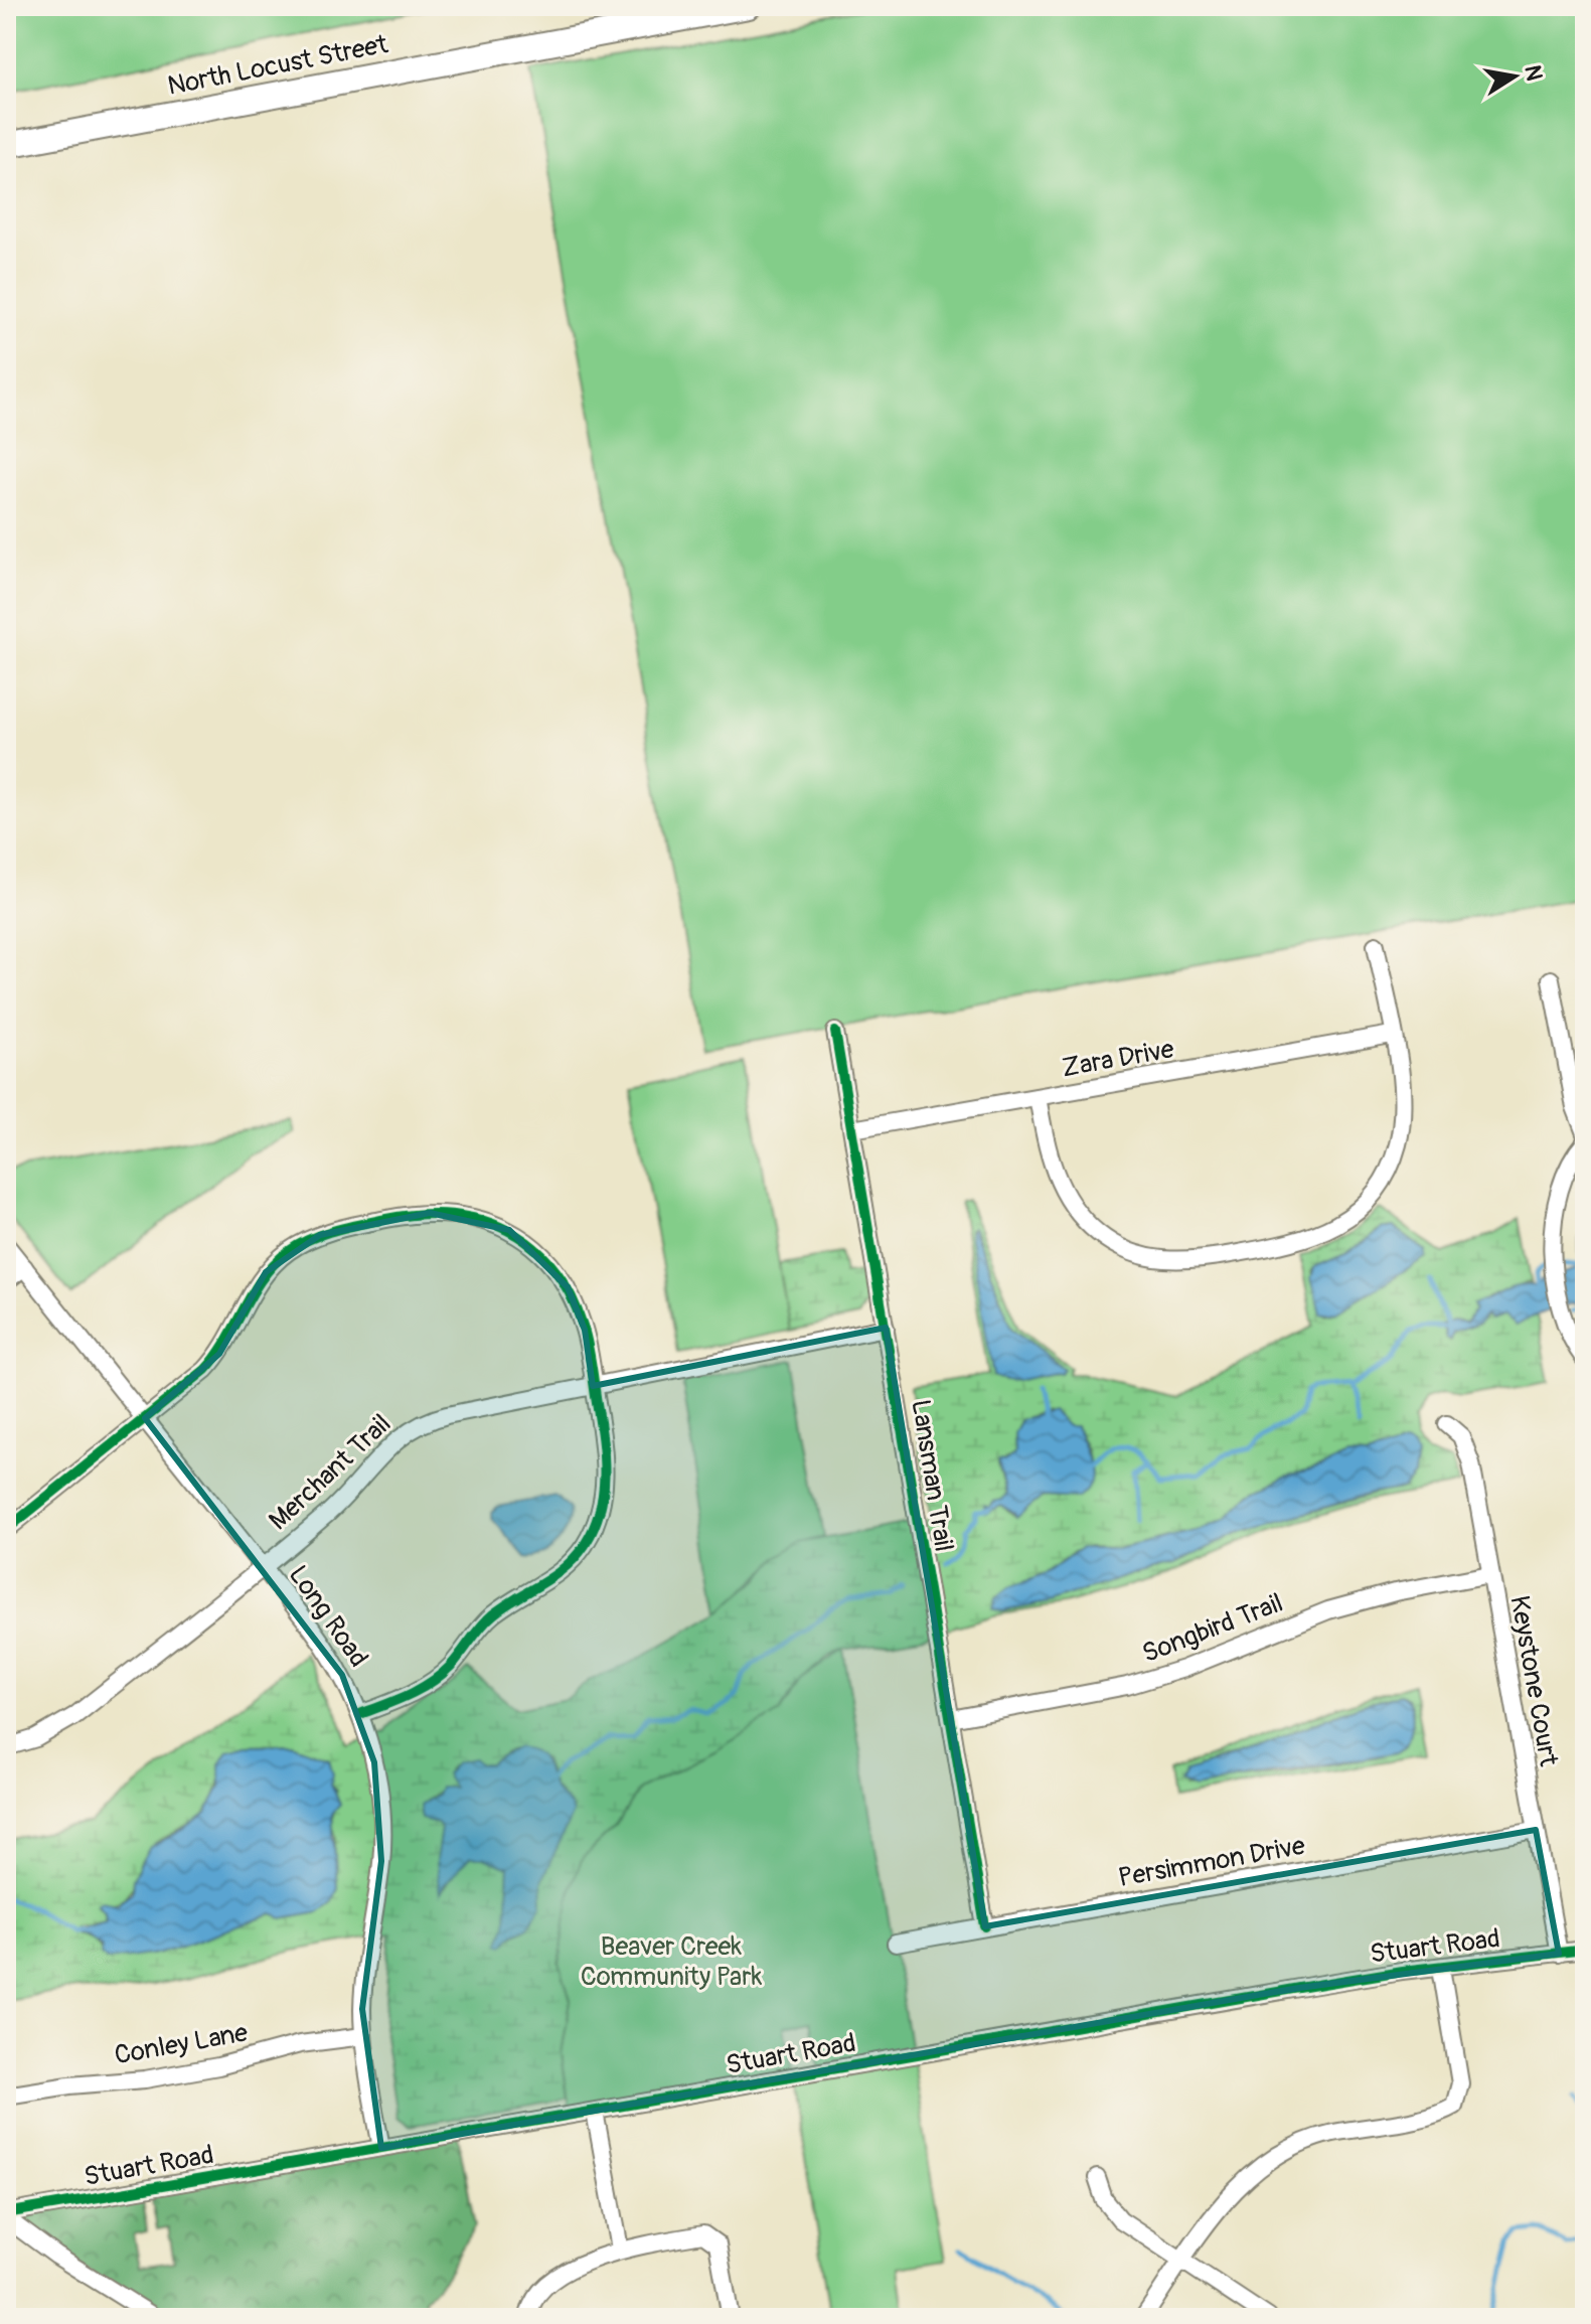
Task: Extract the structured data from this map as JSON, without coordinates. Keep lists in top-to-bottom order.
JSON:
{
  "streets": {
    "main road": ["North Locust Street"],
    "street": [
      "Zara Drive",
      "Merchant Trail",
      "Lansman Trail",
      "Long Road",
      "Songbird Trail",
      "Keystone Court",
      "Persimmon Drive",
      "Stuart Road",
      "Conley Lane"
    ]
  },
  "crossings": [
    ["Zara Drive", "Lansman Trail"],
    ["Merchant Trail", "Lansman Trail"],
    ["Merchant Trail", "Long Road"],
    ["Lansman Trail", "Songbird Trail"],
    ["Lansman Trail", "Persimmon Drive"],
    ["Long Road", "Stuart Road"],
    ["Long Road", "Conley Lane"],
    ["Songbird Trail", "Keystone Court"],
    ["Keystone Court", "Persimmon Drive"],
    ["Keystone Court", "Stuart Road"]
  ],
  "parks": ["Beaver Creek Community Park"],
  "north": "right"
}
